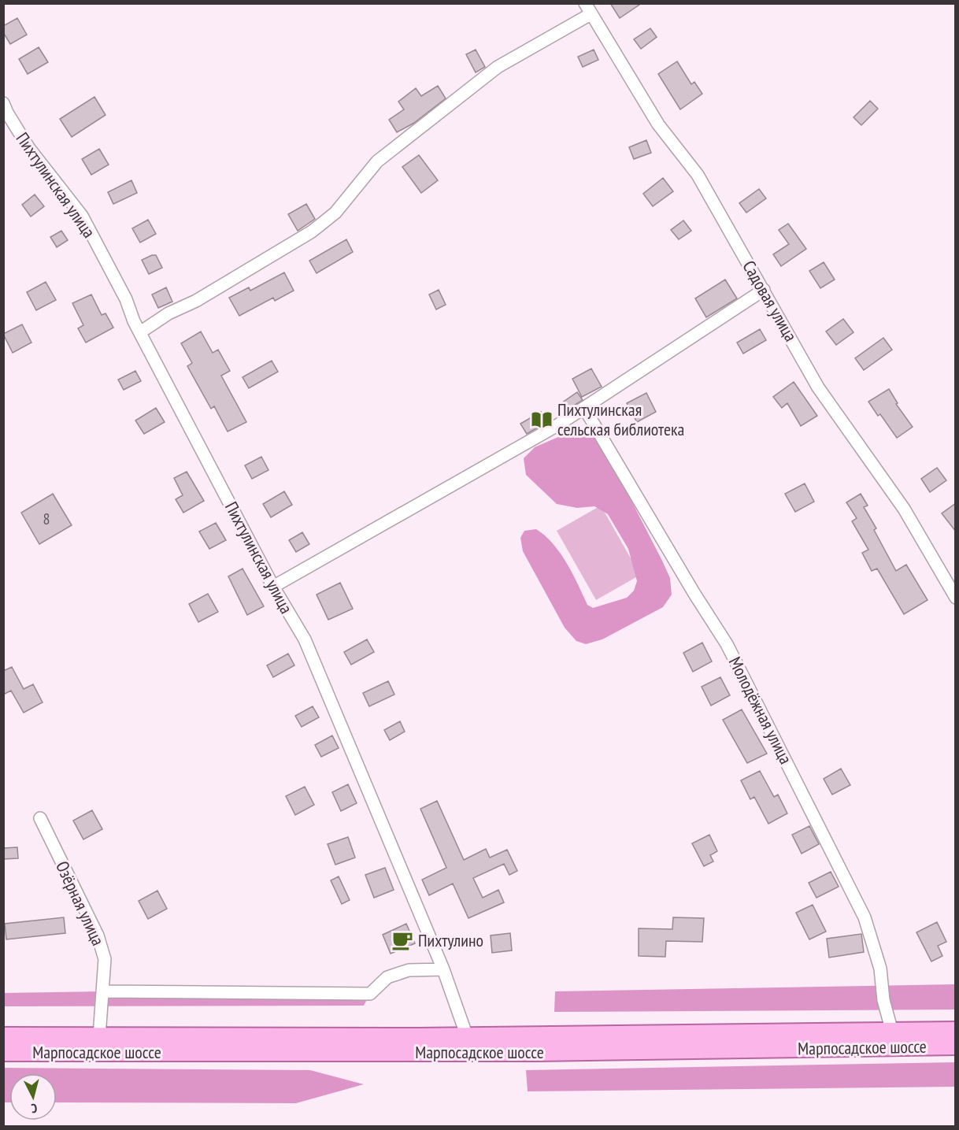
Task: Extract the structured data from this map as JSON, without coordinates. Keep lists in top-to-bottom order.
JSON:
{
  "streets": {
    "main road": ["Марпосадское шоссе"],
    "street": [
      "Пихтулинская улица",
      "Садовая улица",
      "Молодёжная улица",
      "Озёрная улица"
    ]
  },
  "crossings": [
    ["Пихтулинская улица", "Марпосадское шоссе"],
    ["Молодёжная улица", "Марпосадское шоссе"],
    ["Озёрная улица", "Марпосадское шоссе"]
  ],
  "places": {
    "library": ["Пихтулинская сельская библиотека"],
    "cafe": ["Пихтулино"]
  },
  "house_numbers": ["8"],
  "north": "bottom"
}
